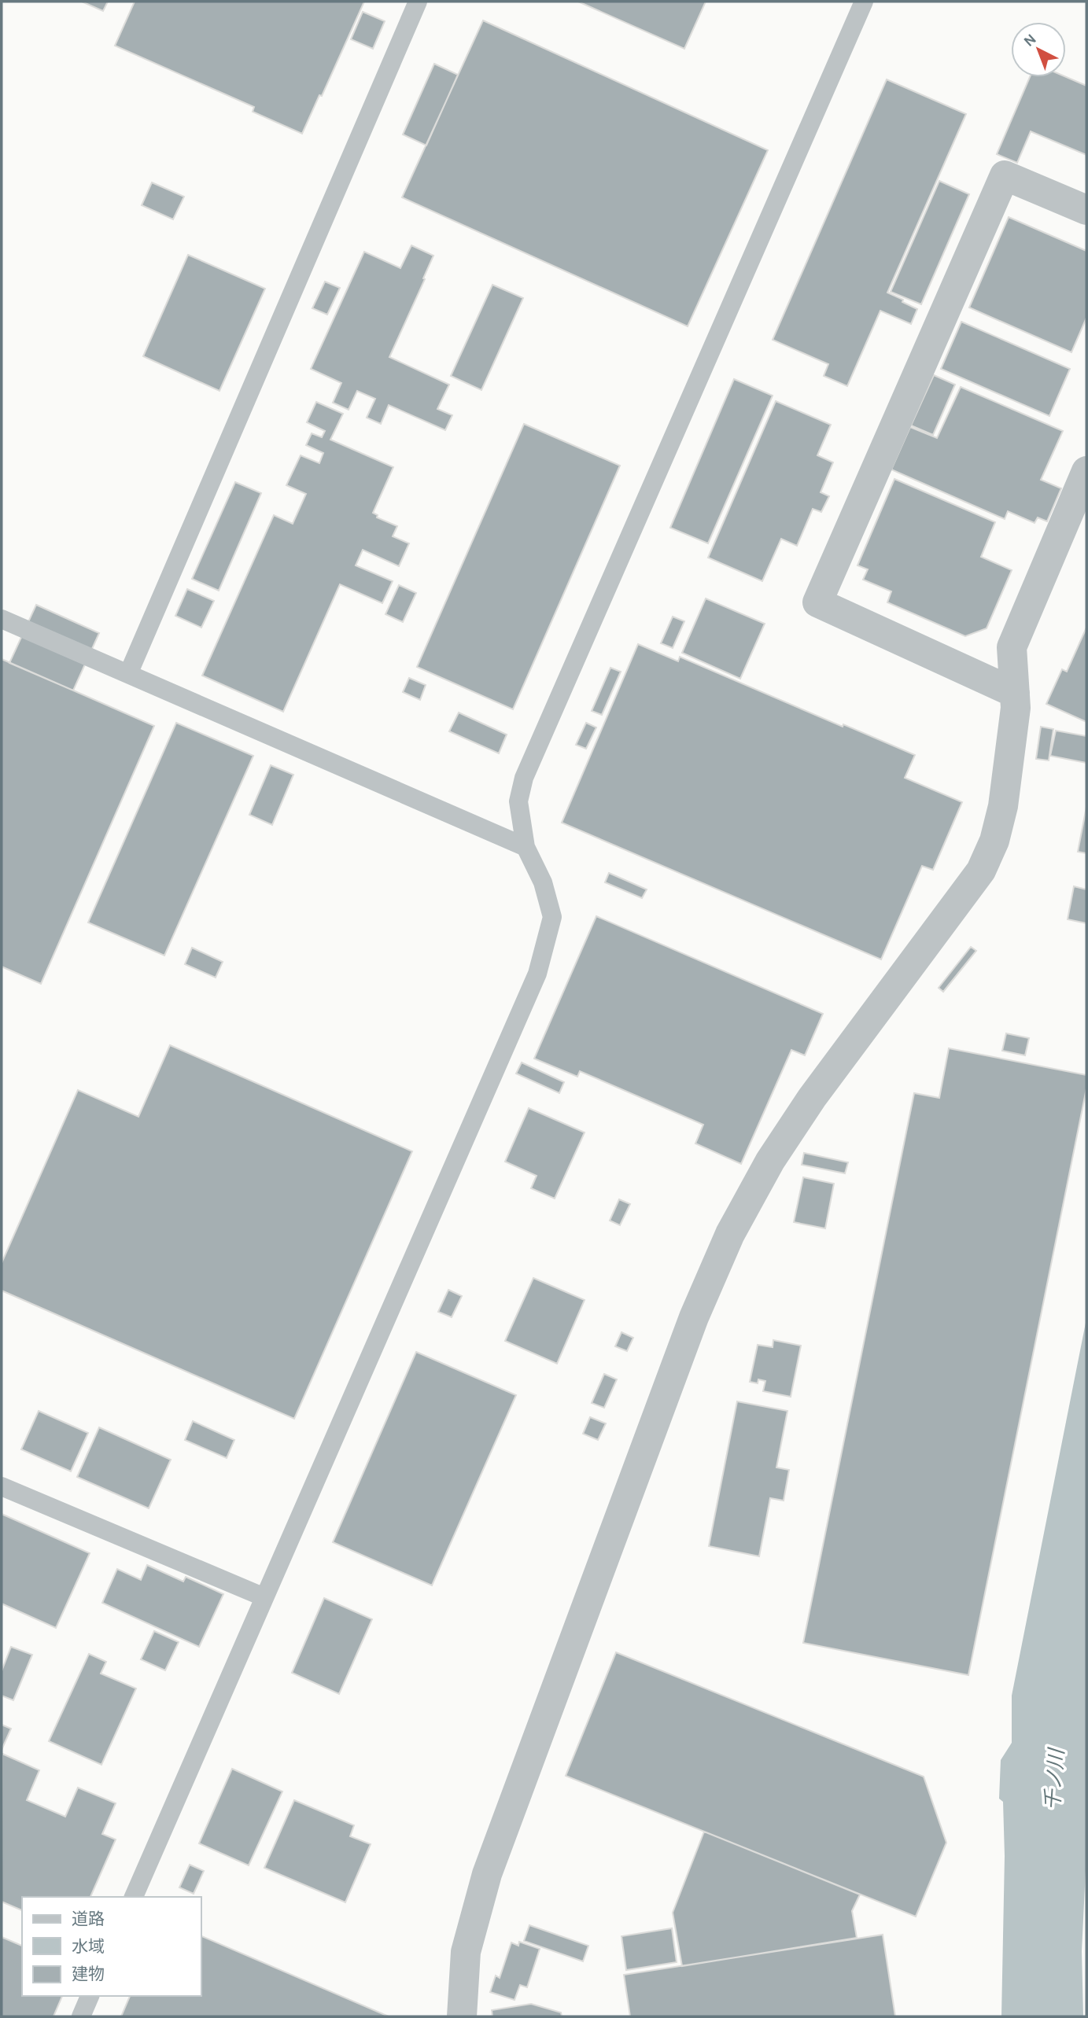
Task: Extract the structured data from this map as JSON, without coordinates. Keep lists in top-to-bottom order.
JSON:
{
  "water": ["千ノ川"],
  "legend": ["道路", "水域", "建物"],
  "north": "top left"
}
